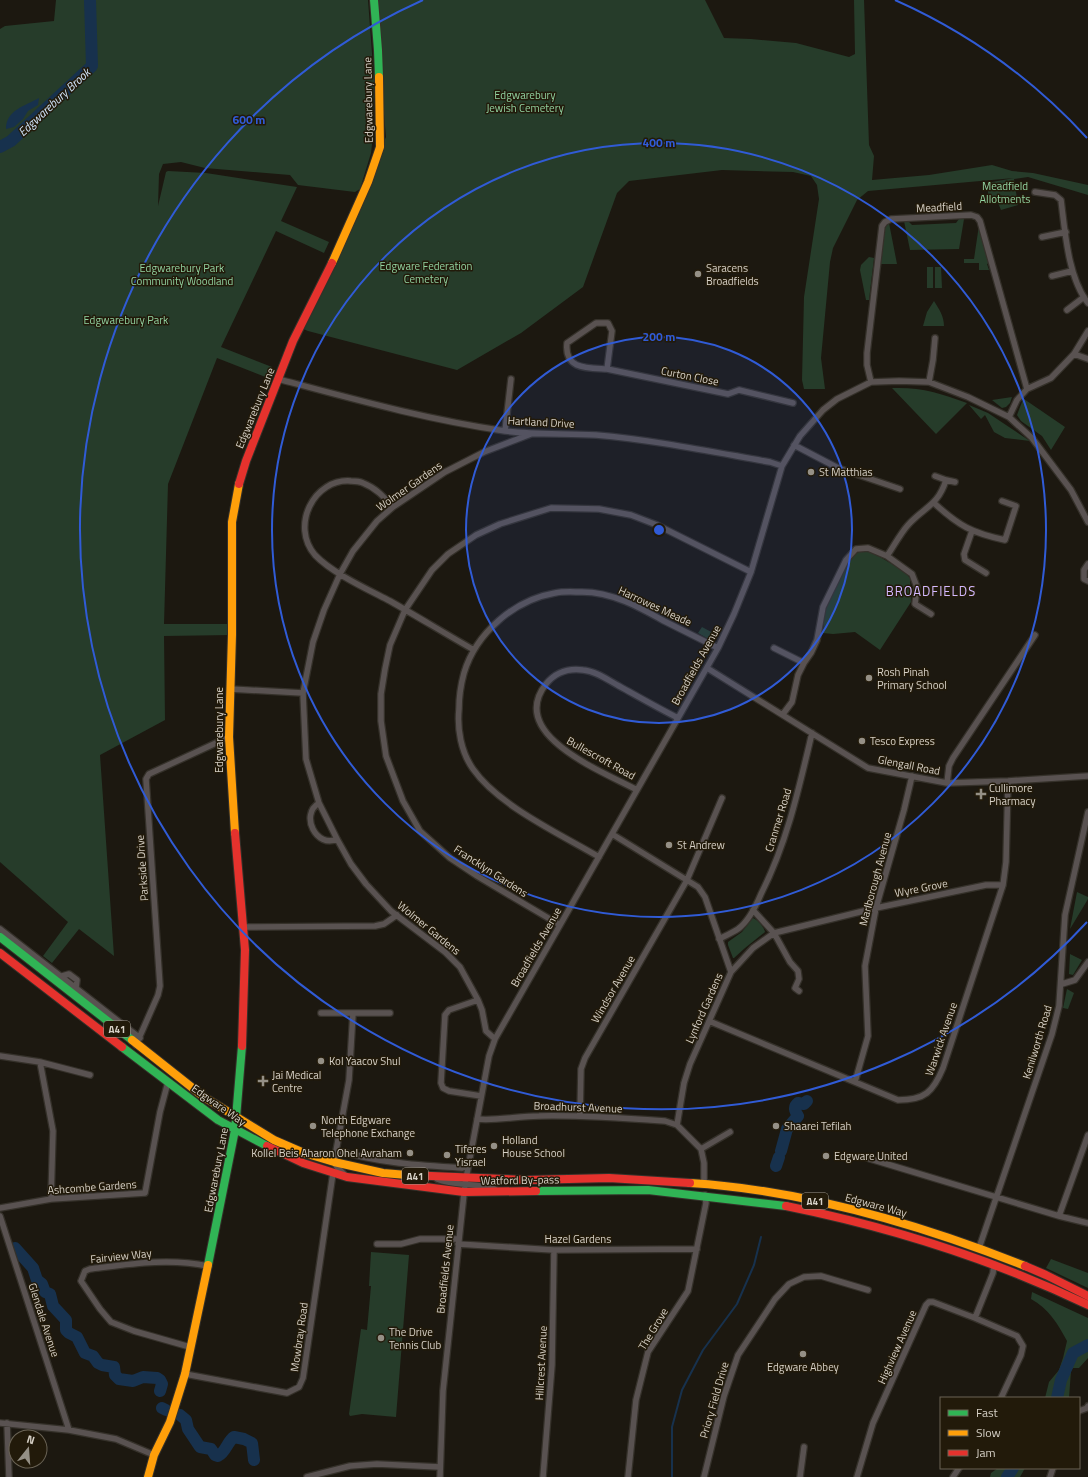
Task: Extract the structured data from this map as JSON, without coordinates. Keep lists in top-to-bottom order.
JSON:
{
  "streets": {
    "main road": [
      "Edgwarebury Lane",
      "A41",
      "Edgware Way",
      "Watford By-pass"
    ],
    "street": [
      "Meadfield",
      "Curton Close",
      "Hartland Drive",
      "Wolmer Gardens",
      "Harrowes Meade",
      "Broadfields Avenue",
      "Bullescroft Road",
      "Glengall Road",
      "Cranmer Road",
      "Parkside Drive",
      "Francklyn Gardens",
      "Marlborough Avenue",
      "Wyre Grove",
      "Windsor Avenue",
      "Lynford Gardens",
      "Warwick Avenue",
      "Kenilworth Road",
      "Broadhurst Avenue",
      "Ashcombe Gardens",
      "Hazel Gardens",
      "Fairview Way",
      "Glendale Avenue",
      "The Grove",
      "Mowbray Road",
      "Highview Avenue",
      "Hillcrest Avenue",
      "Priory Field Drive"
    ]
  },
  "crossings": [
    ["Edgwarebury Lane", "Hartland Drive"],
    ["Edgwarebury Lane", "Parkside Drive"],
    ["Edgwarebury Lane", "Edgware Way"],
    ["Edgwarebury Lane", "Fairview Way"],
    ["Edgwarebury Lane", "Mowbray Road"],
    ["Meadfield", "Broadfields Avenue"],
    ["Hartland Drive", "Wolmer Gardens"],
    ["Hartland Drive", "Broadfields Avenue"],
    ["Wolmer Gardens", "Broadfields Avenue"],
    ["Harrowes Meade", "Broadfields Avenue"],
    ["Broadfields Avenue", "Bullescroft Road"],
    ["Broadfields Avenue", "Glengall Road"],
    ["Broadfields Avenue", "Francklyn Gardens"],
    ["Broadfields Avenue", "Lynford Gardens"],
    ["Broadfields Avenue", "Edgware Way"],
    ["Broadfields Avenue", "Broadhurst Avenue"],
    ["Broadfields Avenue", "Watford By-pass"],
    ["Broadfields Avenue", "Hazel Gardens"],
    ["Glengall Road", "Cranmer Road"],
    ["Glengall Road", "Marlborough Avenue"],
    ["Glengall Road", "Warwick Avenue"],
    ["Cranmer Road", "Lynford Gardens"],
    ["Parkside Drive", "Edgware Way"],
    ["Marlborough Avenue", "Wyre Grove"],
    ["Marlborough Avenue", "Warwick Avenue"],
    ["Wyre Grove", "Warwick Avenue"],
    ["Windsor Avenue", "Lynford Gardens"],
    ["Windsor Avenue", "Broadhurst Avenue"],
    ["Lynford Gardens", "Warwick Avenue"],
    ["Lynford Gardens", "Broadhurst Avenue"],
    ["Kenilworth Road", "Edgware Way"],
    ["Edgware Way", "Watford By-pass"],
    ["Edgware Way", "Ashcombe Gardens"],
    ["Edgware Way", "The Grove"],
    ["Edgware Way", "Mowbray Road"],
    ["Hazel Gardens", "The Grove"],
    ["Hazel Gardens", "Hillcrest Avenue"]
  ],
  "districts": ["BROADFIELDS"],
  "water": ["Edgwarebury Brook"],
  "parks": [
    "Edgwarebury Jewish Cemetery",
    "Meadfield Allotments",
    "Edgware Federation Cemetery",
    "Edgwarebury Park Community Woodland",
    "Edgwarebury Park"
  ],
  "places": {
    "other": [
      "Saracens Broadfields",
      "St Matthias",
      "Rosh Pinah Primary School",
      "Tesco Express",
      "St Andrew",
      "Kol Yaacov Shul",
      "North Edgware Telephone Exchange",
      "Shaarei Tefilah",
      "Holland House School",
      "Kollel Beis Aharon Ohel Avraham",
      "Tiferes Yisrael",
      "Edgware United",
      "The Drive Tennis Club",
      "Edgware Abbey"
    ],
    "health": ["Cullimore Pharmacy", "Jai Medical Centre"]
  },
  "legend": ["Fast", "Slow", "Jam"],
  "north": "top",
  "rings": ["600 m", "400 m", "200 m"]
}
